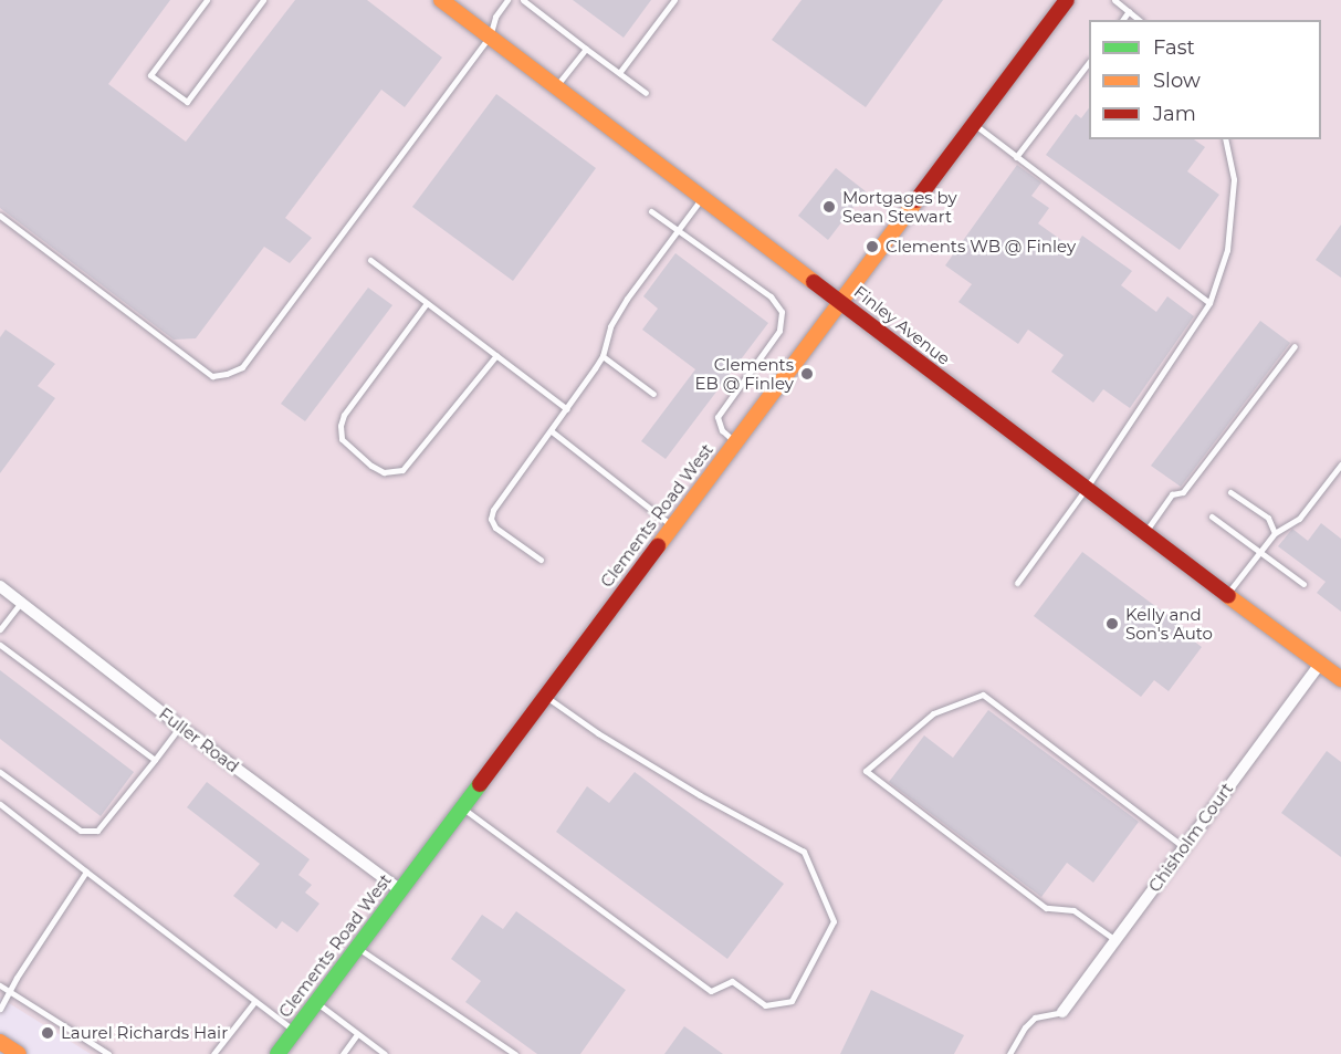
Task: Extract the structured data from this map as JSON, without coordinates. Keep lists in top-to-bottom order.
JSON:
{
  "streets": {
    "street": [
      "Finley Avenue",
      "Clements Road West",
      "Fuller Road",
      "Chisholm Court"
    ]
  },
  "crossings": [
    ["Finley Avenue", "Clements Road West"],
    ["Finley Avenue", "Chisholm Court"],
    ["Clements Road West", "Fuller Road"]
  ],
  "places": [
    "Mortgages by Sean Stewart",
    "Clements WB @ Finley",
    "Clements EB @ Finley",
    "Kelly and Son's Auto",
    "Laurel Richards Hair"
  ],
  "legend": ["Fast", "Slow", "Jam"]
}
